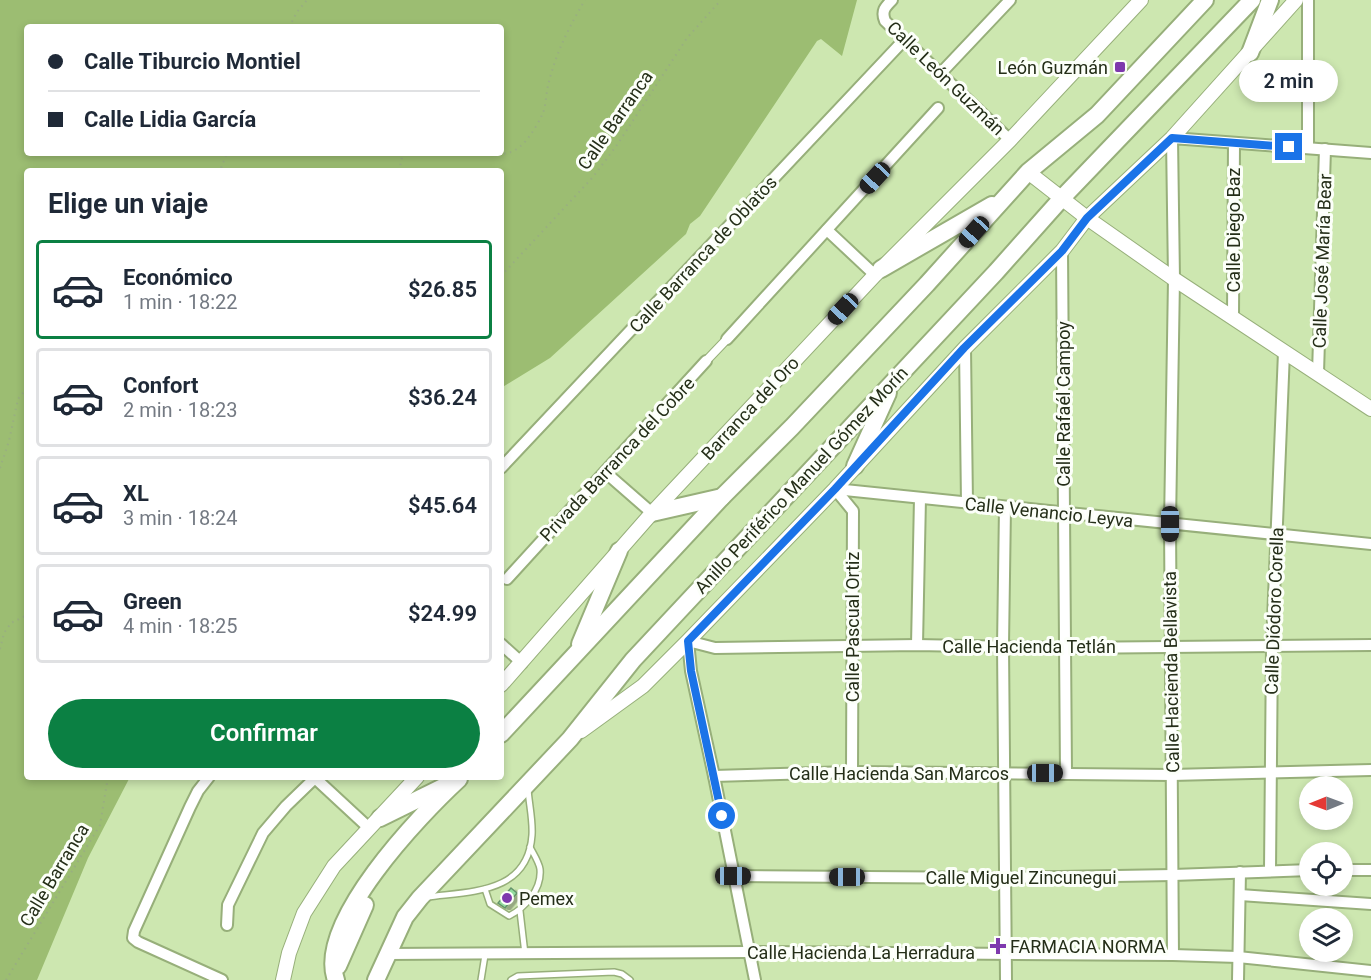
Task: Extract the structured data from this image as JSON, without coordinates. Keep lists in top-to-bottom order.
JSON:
{
  "streets": {
    "highway": ["Anillo Periférico Manuel Gómez Morín"],
    "street": [
      "Calle León Guzmán",
      "Calle Diego Baz",
      "Calle Barranca de Oblatos",
      "Calle José María Bear",
      "Calle Rafaél Campoy",
      "Barranca del Oro",
      "Privada Barranca del Cobre",
      "Calle Venancio Leyva",
      "Calle Diódoro Corella",
      "Calle Pascual Ortiz",
      "Calle Hacienda Tetlán",
      "Calle Hacienda Bellavista",
      "Calle Hacienda San Marcos",
      "Calle Miguel Zincunegui",
      "Calle Hacienda La Herradura"
    ],
    "path": ["Calle Barranca"]
  },
  "crossings": [
    ["Calle León Guzmán", "Calle Barranca de Oblatos"],
    ["Calle León Guzmán", "Barranca del Oro"],
    ["Calle Rafaél Campoy", "Calle Venancio Leyva"],
    ["Calle Rafaél Campoy", "Calle Hacienda Tetlán"],
    ["Calle Rafaél Campoy", "Calle Hacienda San Marcos"],
    ["Anillo Periférico Manuel Gómez Morín", "Calle Hacienda La Herradura"],
    ["Calle Venancio Leyva", "Calle Diódoro Corella"],
    ["Calle Venancio Leyva", "Calle Pascual Ortiz"],
    ["Calle Venancio Leyva", "Calle Hacienda Bellavista"],
    ["Calle Diódoro Corella", "Calle Hacienda Tetlán"],
    ["Calle Diódoro Corella", "Calle Hacienda San Marcos"],
    ["Calle Diódoro Corella", "Calle Miguel Zincunegui"],
    ["Calle Pascual Ortiz", "Calle Hacienda Tetlán"],
    ["Calle Pascual Ortiz", "Calle Hacienda San Marcos"],
    ["Calle Hacienda Tetlán", "Calle Hacienda Bellavista"],
    ["Calle Hacienda Bellavista", "Calle Hacienda San Marcos"],
    ["Calle Hacienda Bellavista", "Calle Miguel Zincunegui"],
    ["Calle Hacienda Bellavista", "Calle Hacienda La Herradura"]
  ],
  "places": {
    "transit": ["León Guzmán"],
    "other": ["Pemex"],
    "health": ["FARMACIA NORMA"]
  },
  "north": "left",
  "page": {
    "banner": ["Calle Tiburcio Montiel", "Calle Lidia García"],
    "bubble": "2 min",
    "heading": "Elige un viaje",
    "list": [
      {
        "name": "Económico",
        "note": "1 min · 18:22",
        "value": "$26.85"
      },
      {
        "name": "Confort",
        "note": "2 min · 18:23",
        "value": "$36.24"
      },
      {
        "name": "XL",
        "note": "3 min · 18:24",
        "value": "$45.64"
      },
      {
        "name": "Green",
        "note": "4 min · 18:25",
        "value": "$24.99"
      }
    ],
    "buttons": "Confirmar"
  }
}
